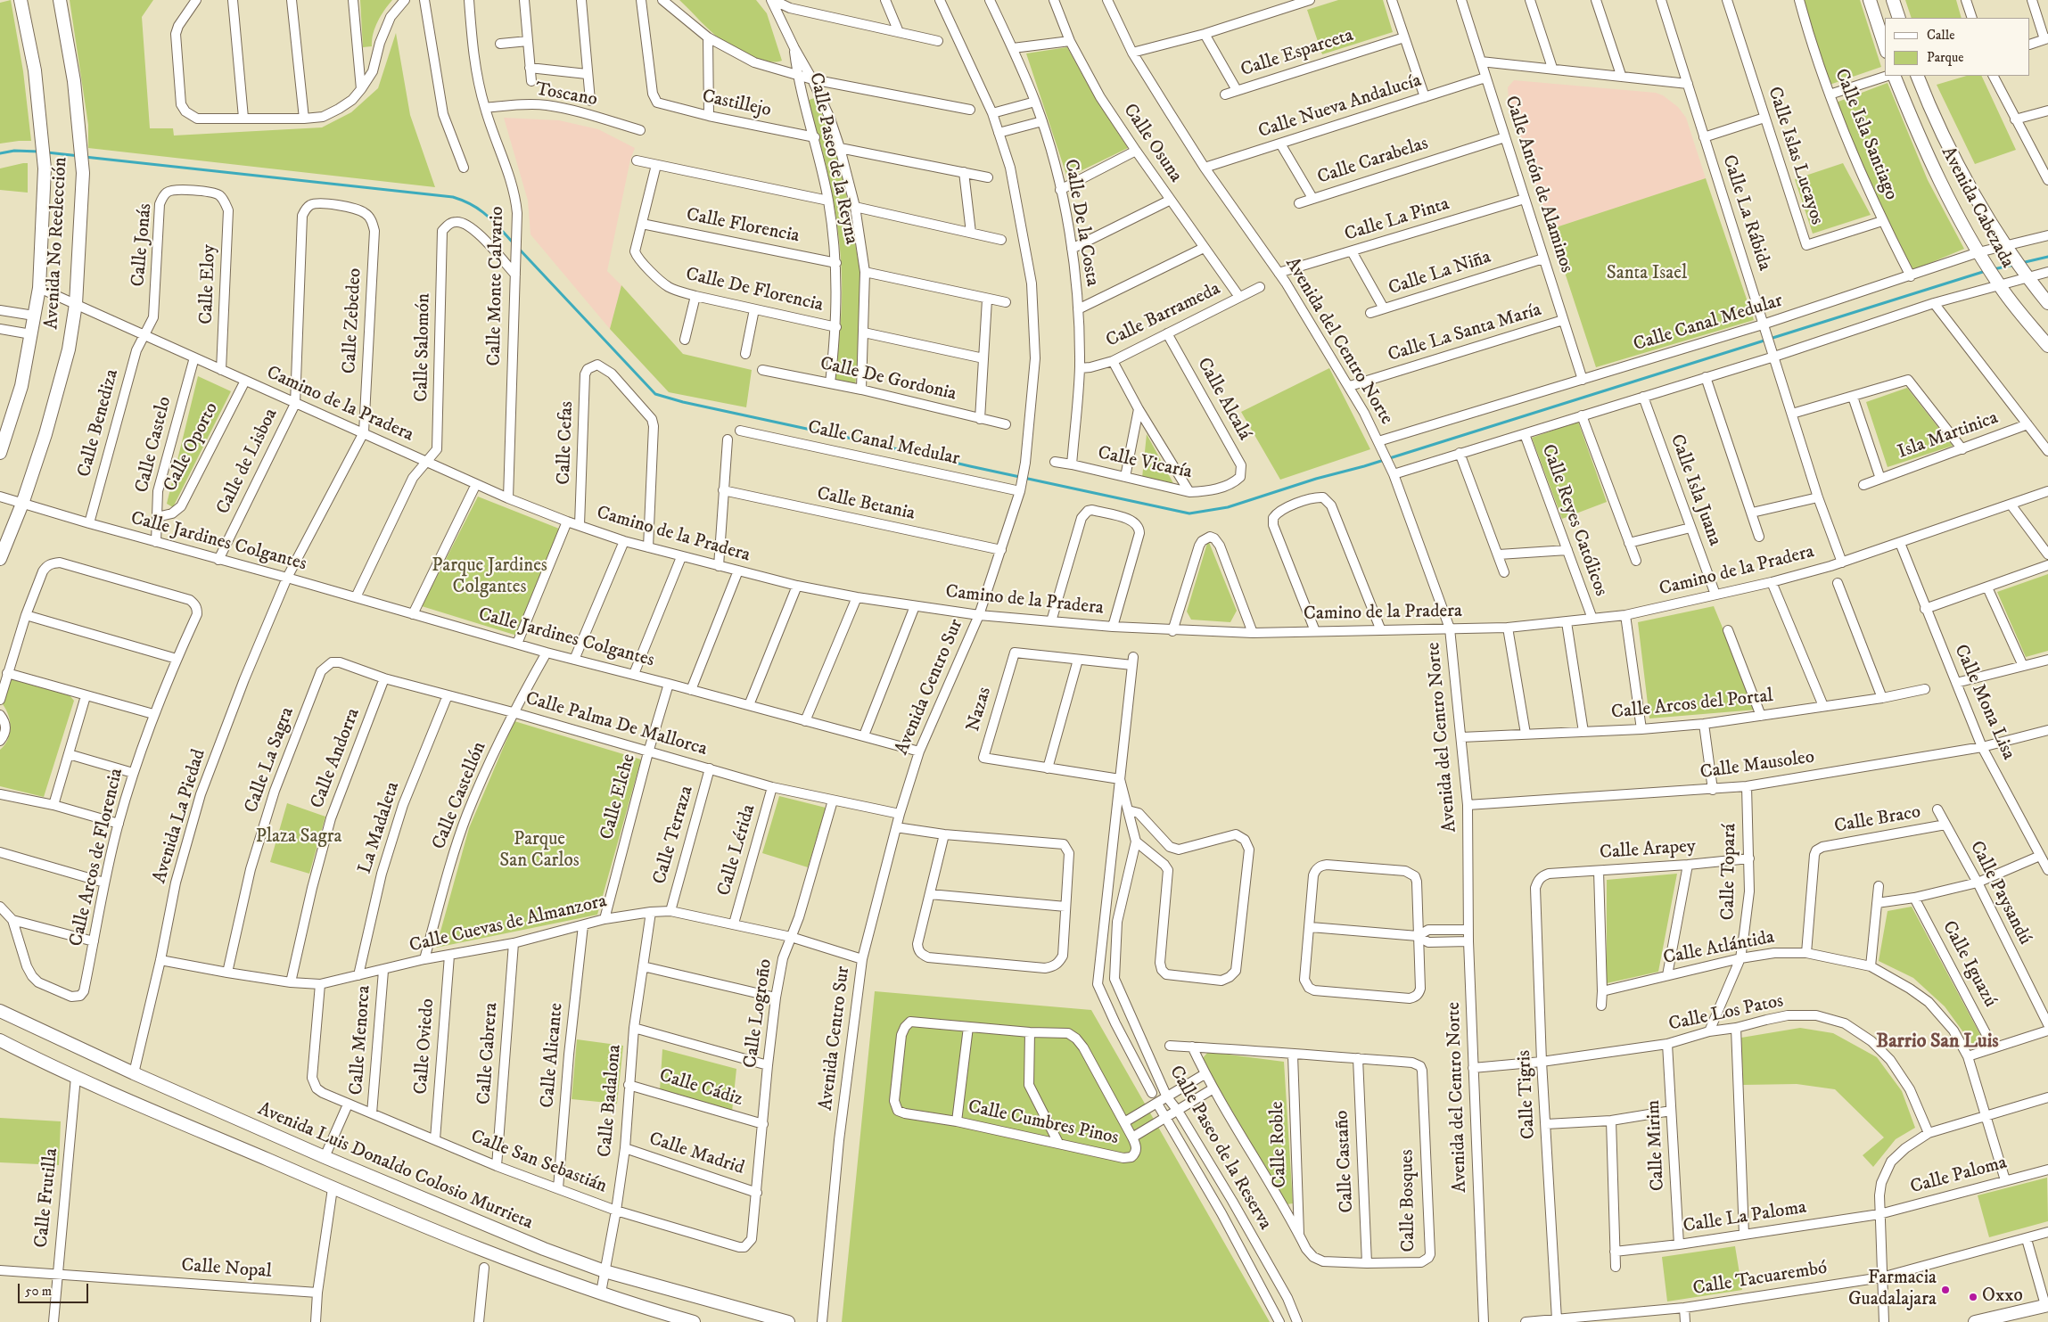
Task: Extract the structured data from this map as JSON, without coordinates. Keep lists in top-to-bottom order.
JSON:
{
  "streets": {
    "main road": ["Avenida Cabezada", "Avenida No Reelección", "Avenida Luis Donaldo Colosio Murrieta"],
    "street": [
      "Calle Esparceta",
      "Toscano",
      "Castillejo",
      "Calle Nueva Andalucía",
      "Calle Isla Santiago",
      "Calle Osuna",
      "Calle Islas Lucayos",
      "Calle Paseo de la Reyna",
      "Calle Carabelas",
      "Calle Antón de Alaminos",
      "Calle La Rábida",
      "Calle La Pinta",
      "Calle De la Costa",
      "Calle Florencia",
      "Calle Jonás",
      "Calle La Niña",
      "Calle Eloy",
      "Calle Monte Calvario",
      "Calle De Florencia",
      "Calle Barrameda",
      "Calle Zebedeo",
      "Calle Canal Medular",
      "Calle La Santa María",
      "Avenida del Centro Norte",
      "Calle Salomón",
      "Calle De Gordonia",
      "Calle Alcalá",
      "Camino de la Pradera",
      "Calle Benediza",
      "Isla Martinica",
      "Calle Cefas",
      "Calle Castelo",
      "Calle Oporto",
      "Calle de Lisboa",
      "Calle Vicaría",
      "Calle Isla Juana",
      "Calle Betania",
      "Calle Reyes Católicos",
      "Calle Jardines Colgantes",
      "Avenida Centro Sur",
      "Calle Mona Lisa",
      "Calle Arcos del Portal",
      "Nazas",
      "Calle Palma De Mallorca",
      "Calle Andorra",
      "Calle La Sagra",
      "Calle Mausoleo",
      "Calle Castellón",
      "Calle Elche",
      "Avenida La Piedad",
      "Calle Braco",
      "La Madaleta",
      "Calle Terraza",
      "Calle Lérida",
      "Calle Arapey",
      "Calle Arcos de Florencia",
      "Calle Topará",
      "Calle Paysandú",
      "Calle Cuevas de Almanzora",
      "Calle Atlántida",
      "Calle Iguazú",
      "Calle Logroño",
      "Calle Los Patos",
      "Calle Menorca",
      "Calle Oviedo",
      "Calle Cabrera",
      "Calle Alicante",
      "Calle Cádiz",
      "Calle Tigris",
      "Calle Badalona",
      "Calle Cumbres Pinos",
      "Calle Roble",
      "Calle Mirim",
      "Calle Paseo de la Reserva",
      "Calle Madrid",
      "Calle Castaño",
      "Calle San Sebastián",
      "Calle Paloma",
      "Calle Frutilla",
      "Calle Bosques",
      "Calle La Paloma",
      "Calle Nopal",
      "Calle Tacuarembó"
    ]
  },
  "crossings": [
    ["Toscano", "Calle Monte Calvario"],
    ["Castillejo", "Calle Paseo de la Reyna"],
    ["Calle Nueva Andalucía", "Calle Carabelas"],
    ["Calle Nueva Andalucía", "Calle Antón de Alaminos"],
    ["Calle Nueva Andalucía", "Avenida del Centro Norte"],
    ["Calle Isla Santiago", "Calle Islas Lucayos"],
    ["Calle Isla Santiago", "Calle Canal Medular"],
    ["Calle Osuna", "Calle Barrameda"],
    ["Calle Paseo de la Reyna", "Calle Florencia"],
    ["Calle Paseo de la Reyna", "Calle De Florencia"],
    ["Calle Paseo de la Reyna", "Calle De Gordonia"],
    ["Calle Carabelas", "Calle Antón de Alaminos"],
    ["Calle Antón de Alaminos", "Calle La Pinta"],
    ["Calle Antón de Alaminos", "Calle La Niña"],
    ["Calle Antón de Alaminos", "Calle Canal Medular"],
    ["Calle Antón de Alaminos", "Calle La Santa María"],
    ["Avenida Cabezada", "Calle Canal Medular"],
    ["Calle La Rábida", "Calle Canal Medular"],
    ["Calle La Rábida", "Camino de la Pradera"],
    ["Calle La Pinta", "Calle La Niña"],
    ["Calle La Pinta", "Avenida del Centro Norte"],
    ["Calle De la Costa", "Calle Barrameda"],
    ["Calle De la Costa", "Calle Vicaría"],
    ["Calle Florencia", "Calle De Florencia"],
    ["Avenida No Reelección", "Camino de la Pradera"],
    ["Avenida No Reelección", "Calle Jardines Colgantes"],
    ["Calle Jonás", "Calle Eloy"],
    ["Calle Jonás", "Camino de la Pradera"],
    ["Calle Jonás", "Calle Benediza"],
    ["Calle Eloy", "Camino de la Pradera"],
    ["Calle Monte Calvario", "Calle Salomón"],
    ["Calle Monte Calvario", "Camino de la Pradera"],
    ["Calle Barrameda", "Calle Alcalá"],
    ["Calle Zebedeo", "Camino de la Pradera"],
    ["Calle Zebedeo", "Calle de Lisboa"],
    ["Calle Zebedeo", "Avenida La Piedad"],
    ["Calle Canal Medular", "Avenida del Centro Norte"],
    ["Calle Canal Medular", "Avenida Centro Sur"],
    ["Calle La Santa María", "Avenida del Centro Norte"],
    ["Avenida del Centro Norte", "Camino de la Pradera"],
    ["Avenida del Centro Norte", "Calle Arcos del Portal"],
    ["Avenida del Centro Norte", "Calle Mausoleo"],
    ["Avenida del Centro Norte", "Calle Los Patos"],
    ["Calle Salomón", "Camino de la Pradera"],
    ["Calle Salomón", "Calle Jardines Colgantes"],
    ["Calle Alcalá", "Calle Vicaría"],
    ["Camino de la Pradera", "Calle Benediza"],
    ["Camino de la Pradera", "Calle Cefas"],
    ["Camino de la Pradera", "Calle Castelo"],
    ["Camino de la Pradera", "Calle Oporto"],
    ["Camino de la Pradera", "Calle de Lisboa"],
    ["Camino de la Pradera", "Calle Isla Juana"],
    ["Camino de la Pradera", "Calle Reyes Católicos"],
    ["Camino de la Pradera", "Avenida Centro Sur"],
    ["Camino de la Pradera", "Calle Mona Lisa"],
    ["Camino de la Pradera", "Avenida La Piedad"],
    ["Calle Benediza", "Calle Jardines Colgantes"],
    ["Calle Castelo", "Calle Oporto"],
    ["Calle Castelo", "Calle Jardines Colgantes"],
    ["Calle de Lisboa", "Calle Jardines Colgantes"],
    ["Calle Betania", "Avenida Centro Sur"],
    ["Calle Jardines Colgantes", "Avenida Centro Sur"],
    ["Calle Jardines Colgantes", "Calle Castellón"],
    ["Calle Jardines Colgantes", "Calle Elche"],
    ["Calle Jardines Colgantes", "Avenida La Piedad"],
    ["Avenida Centro Sur", "Calle Palma De Mallorca"],
    ["Avenida Centro Sur", "Calle Cuevas de Almanzora"],
    ["Calle Mona Lisa", "Calle Mausoleo"],
    ["Nazas", "Calle Paseo de la Reserva"],
    ["Calle Palma De Mallorca", "Calle Andorra"],
    ["Calle Palma De Mallorca", "Calle La Sagra"],
    ["Calle Palma De Mallorca", "Calle Castellón"],
    ["Calle Palma De Mallorca", "Calle Elche"],
    ["Calle Palma De Mallorca", "La Madaleta"],
    ["Calle Palma De Mallorca", "Calle Terraza"],
    ["Calle Palma De Mallorca", "Calle Lérida"],
    ["Calle Palma De Mallorca", "Calle Logroño"],
    ["Calle Andorra", "Calle Cuevas de Almanzora"],
    ["Calle La Sagra", "Calle Cuevas de Almanzora"],
    ["Calle Mausoleo", "Calle Topará"],
    ["Calle Castellón", "Calle Cuevas de Almanzora"],
    ["Calle Elche", "Calle Cuevas de Almanzora"],
    ["Avenida La Piedad", "Calle Cuevas de Almanzora"],
    ["Avenida La Piedad", "Avenida Luis Donaldo Colosio Murrieta"],
    ["Calle Braco", "Calle Paysandú"],
    ["Calle Braco", "Calle Atlántida"],
    ["La Madaleta", "Calle Cuevas de Almanzora"],
    ["Calle Terraza", "Calle Cuevas de Almanzora"],
    ["Calle Lérida", "Calle Cuevas de Almanzora"],
    ["Calle Arapey", "Calle Topará"],
    ["Calle Arapey", "Calle Tigris"],
    ["Calle Topará", "Calle Atlántida"],
    ["Calle Topará", "Calle Los Patos"],
    ["Calle Cuevas de Almanzora", "Calle Logroño"],
    ["Calle Cuevas de Almanzora", "Calle Menorca"],
    ["Calle Cuevas de Almanzora", "Calle Oviedo"],
    ["Calle Cuevas de Almanzora", "Calle Cabrera"],
    ["Calle Cuevas de Almanzora", "Calle Alicante"],
    ["Calle Cuevas de Almanzora", "Calle Badalona"],
    ["Calle Cuevas de Almanzora", "Calle San Sebastián"],
    ["Calle Atlántida", "Calle Paloma"],
    ["Calle Logroño", "Calle Cádiz"],
    ["Calle Logroño", "Calle Madrid"],
    ["Calle Logroño", "Calle San Sebastián"],
    ["Calle Los Patos", "Calle Tigris"],
    ["Calle Los Patos", "Calle Mirim"],
    ["Calle Menorca", "Calle San Sebastián"],
    ["Calle Oviedo", "Calle San Sebastián"],
    ["Calle Cabrera", "Calle San Sebastián"],
    ["Calle Alicante", "Calle San Sebastián"],
    ["Calle Cádiz", "Calle Badalona"],
    ["Calle Tigris", "Calle Tacuarembó"],
    ["Calle Badalona", "Calle Madrid"],
    ["Calle Badalona", "Calle San Sebastián"],
    ["Calle Badalona", "Avenida Luis Donaldo Colosio Murrieta"],
    ["Calle Roble", "Calle Bosques"],
    ["Calle Mirim", "Calle La Paloma"],
    ["Calle Castaño", "Calle Bosques"],
    ["Calle Paloma", "Calle La Paloma"],
    ["Calle Frutilla", "Calle Nopal"]
  ],
  "districts": ["Barrio San Luis"],
  "parks": [
    "Santa Isael",
    "Parque Jardines Colgantes",
    "Plaza Sagra",
    "Parque San Carlos"
  ],
  "places": ["Farmacia Guadalajara", "Oxxo"],
  "legend": ["Calle", "Parque"],
  "scale_bar": "50 m"
}
